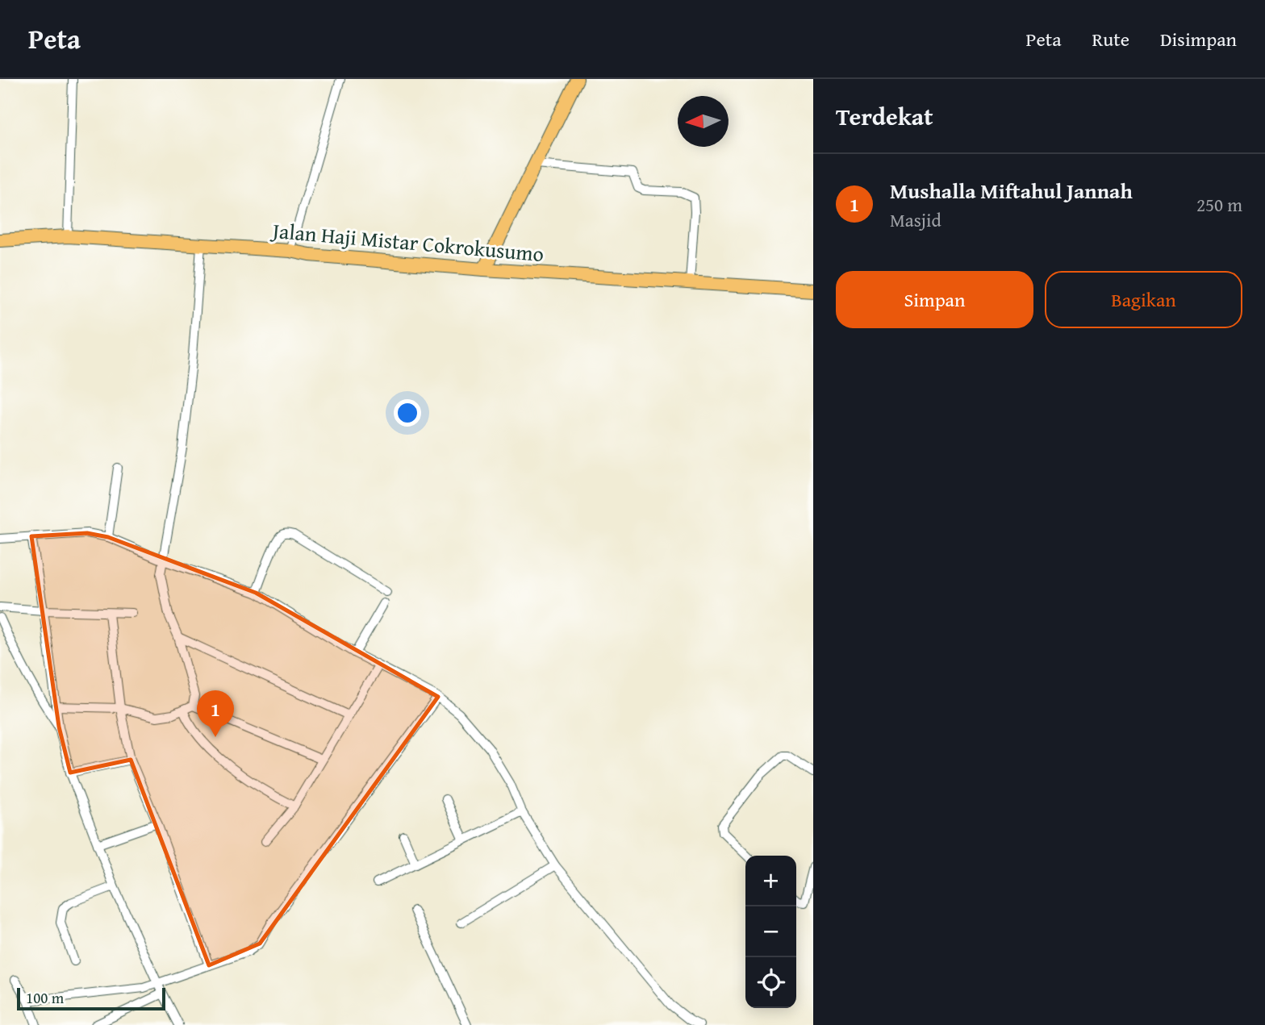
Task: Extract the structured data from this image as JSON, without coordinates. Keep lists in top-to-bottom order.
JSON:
{
  "streets": {
    "main road": ["Jalan Haji Mistar Cokrokusumo"]
  },
  "scale_bar": "100 m",
  "north": "left",
  "page": {
    "header": "Peta",
    "nav": ["Peta", "Rute", "Disimpan"],
    "heading": "Terdekat",
    "list": [
      {
        "mark": "1",
        "name": "Mushalla Miftahul Jannah",
        "note": "Masjid",
        "value": "250 m"
      }
    ],
    "buttons": ["Simpan", "Bagikan"],
    "pins": "1",
    "map_buttons": ["+", "−"],
    "scale": "100 m"
  }
}
